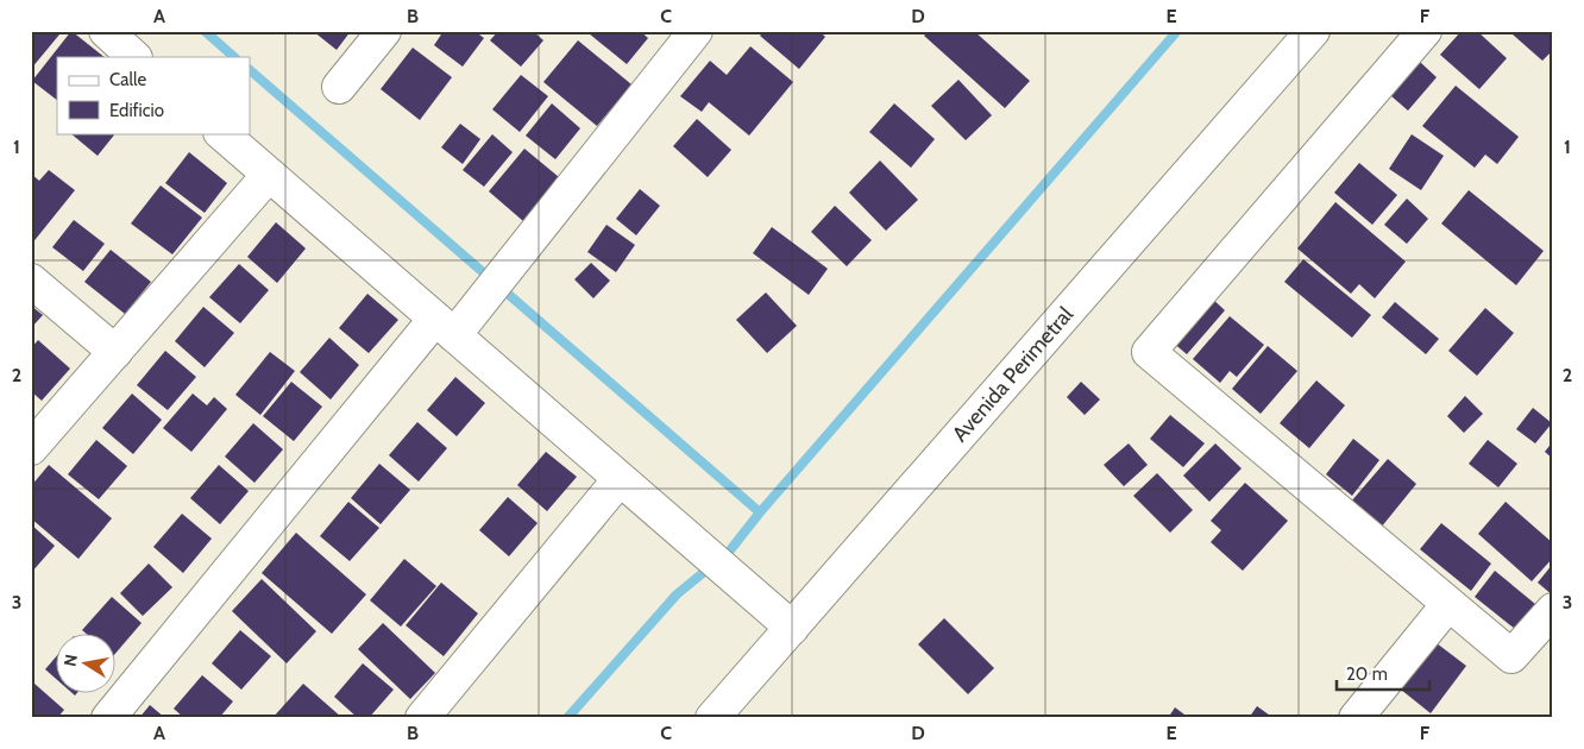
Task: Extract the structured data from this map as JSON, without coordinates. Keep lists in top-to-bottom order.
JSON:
{
  "streets": {
    "street": ["Avenida Perimetral"]
  },
  "legend": ["Calle", "Edificio"],
  "scale_bar": "20 m",
  "north": "left",
  "grid": {
    "columns": [
      "A",
      "B",
      "C",
      "D",
      "E",
      "F"
    ],
    "rows": ["1", "2", "3"]
  }
}
